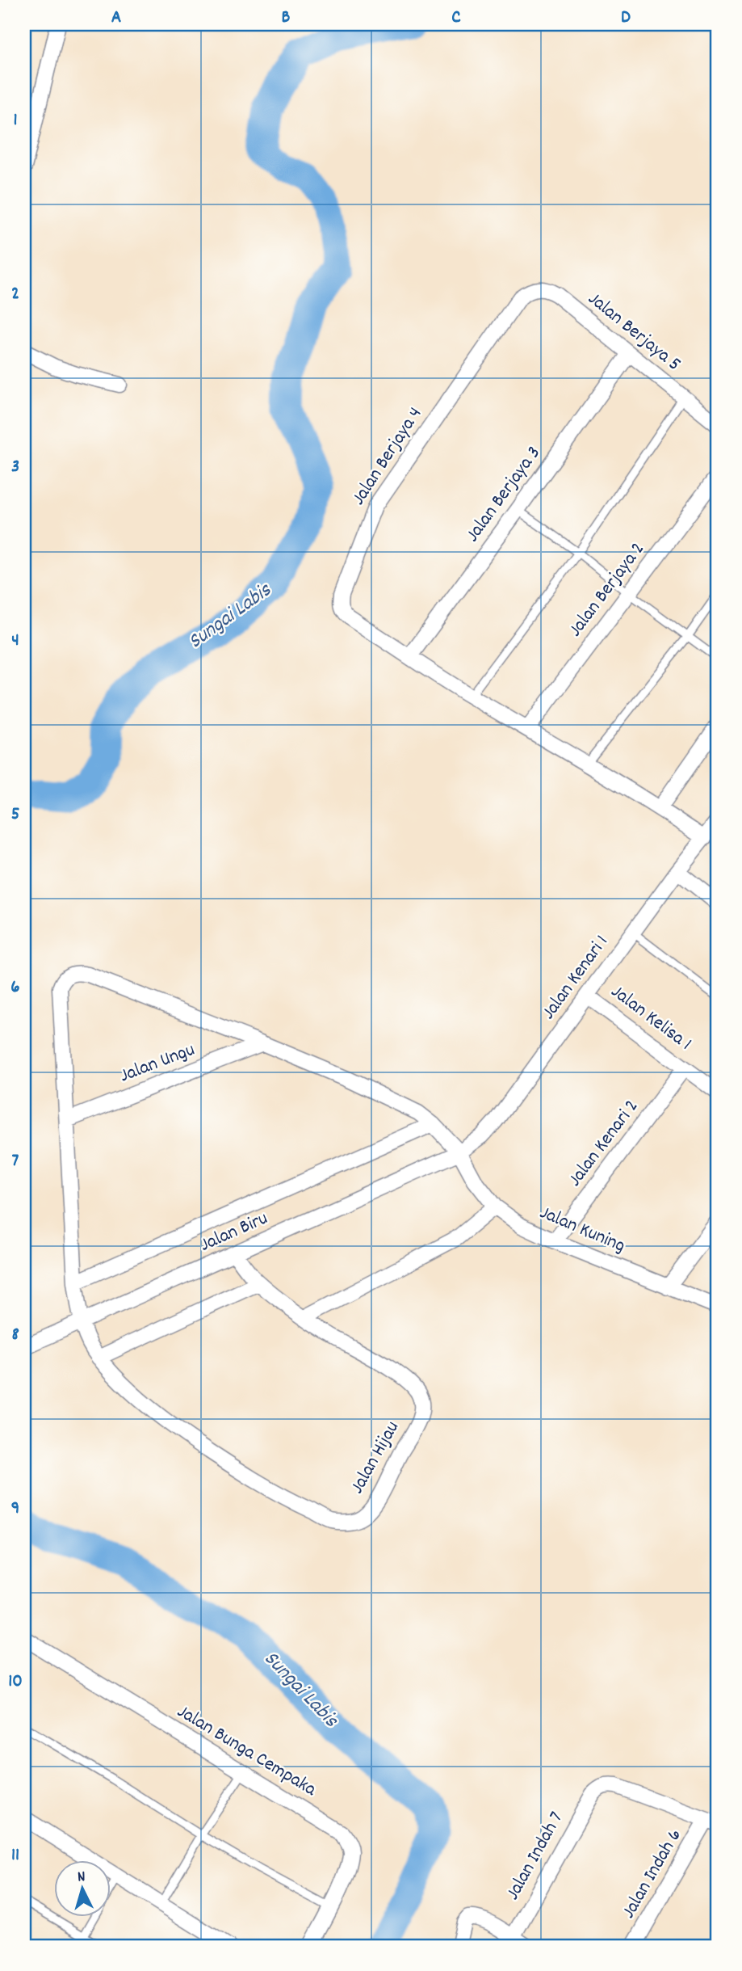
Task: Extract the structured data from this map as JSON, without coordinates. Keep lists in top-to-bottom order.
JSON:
{
  "streets": {
    "street": [
      "Jalan Berjaya 5",
      "Jalan Berjaya 4",
      "Jalan Berjaya 3",
      "Jalan Berjaya 2",
      "Jalan Kenari 1",
      "Jalan Kelisa 1",
      "Jalan Ungu",
      "Jalan Kenari 2",
      "Jalan Kuning",
      "Jalan Biru",
      "Jalan Hijau",
      "Jalan Bunga Cempaka",
      "Jalan Indah 7",
      "Jalan Indah 6"
    ]
  },
  "crossings": [
    ["Jalan Berjaya 5", "Jalan Berjaya 4"],
    ["Jalan Berjaya 5", "Jalan Berjaya 3"],
    ["Jalan Berjaya 4", "Jalan Berjaya 3"],
    ["Jalan Kenari 1", "Jalan Kelisa 1"],
    ["Jalan Kenari 1", "Jalan Kuning"],
    ["Jalan Kenari 1", "Jalan Biru"],
    ["Jalan Kelisa 1", "Jalan Kenari 2"],
    ["Jalan Ungu", "Jalan Kuning"],
    ["Jalan Ungu", "Jalan Hijau"],
    ["Jalan Kenari 2", "Jalan Kuning"],
    ["Jalan Kuning", "Jalan Biru"],
    ["Jalan Kuning", "Jalan Hijau"],
    ["Jalan Biru", "Jalan Hijau"],
    ["Jalan Indah 7", "Jalan Indah 6"]
  ],
  "water": ["Sungai Labis"],
  "north": "top",
  "grid": {
    "columns": [
      "A",
      "B",
      "C",
      "D"
    ],
    "rows": [
      "1",
      "2",
      "3",
      "4",
      "5",
      "6",
      "7",
      "8",
      "9",
      "10",
      "11"
    ]
  }
}
